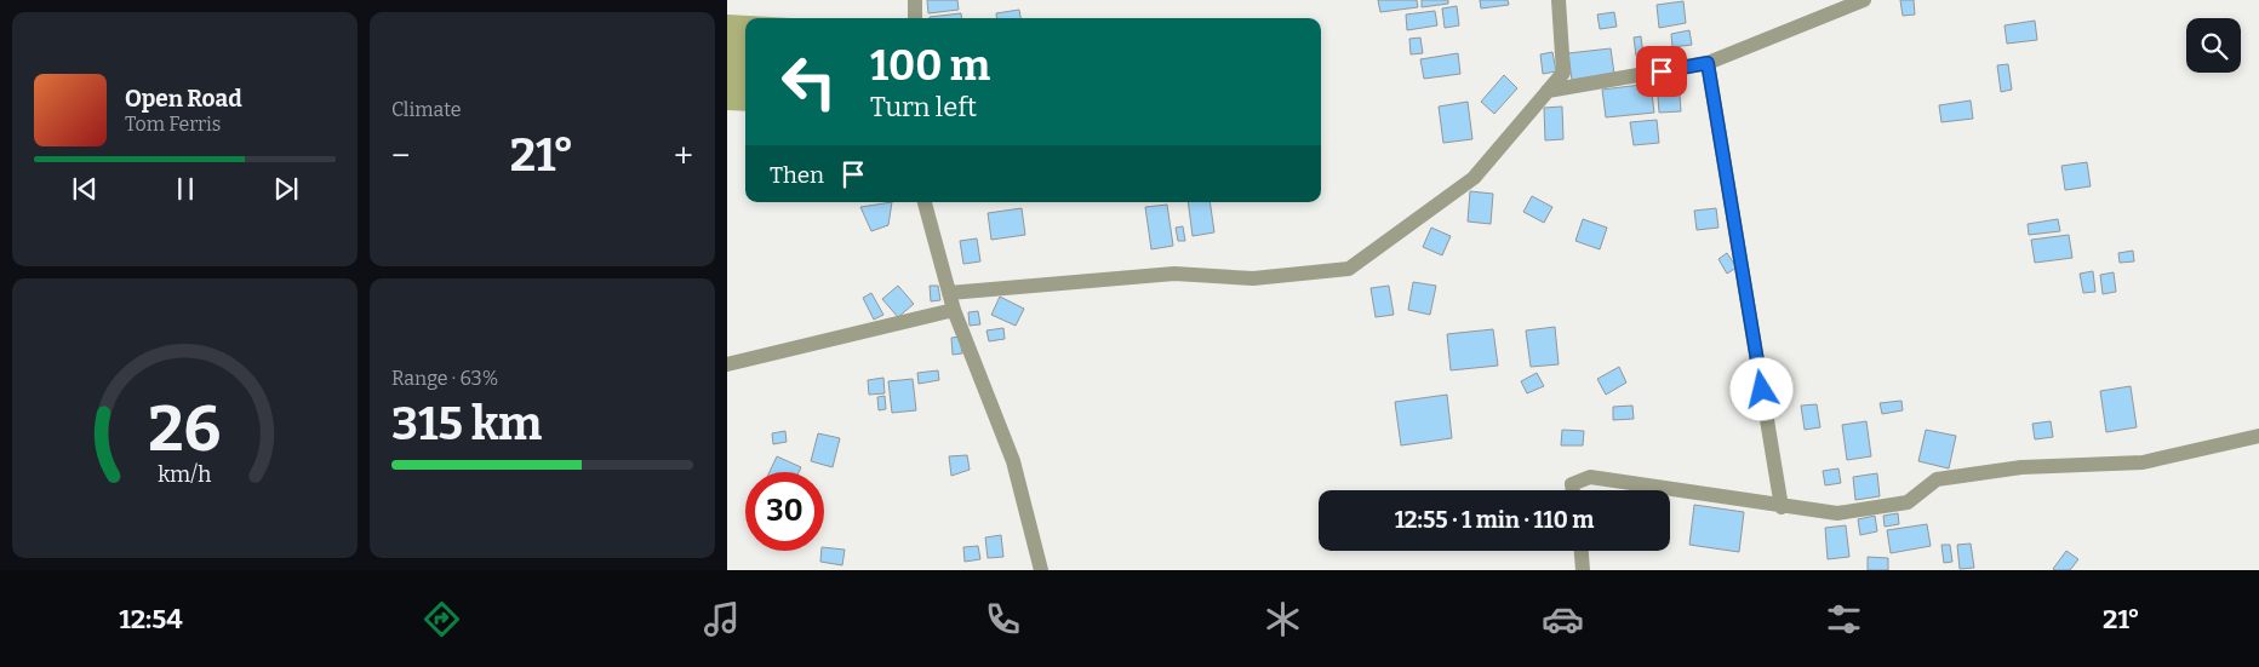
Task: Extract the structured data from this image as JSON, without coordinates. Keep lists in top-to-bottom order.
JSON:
{
  "page": {
    "tile": [
      "Climate",
      ["Range · 63%", "315 km"]
    ],
    "turn": ["100 m", "Turn left"],
    "song": ["Open Road", "Tom Ferris"],
    "heat": ["−", "21°", "+"],
    "then": "Then",
    "limit": "30",
    "trip": "12:55 · 1 min · 110 m",
    "tabs": ["12:54", "21°"],
    "gauge": ["26", "km/h"]
  }
}
